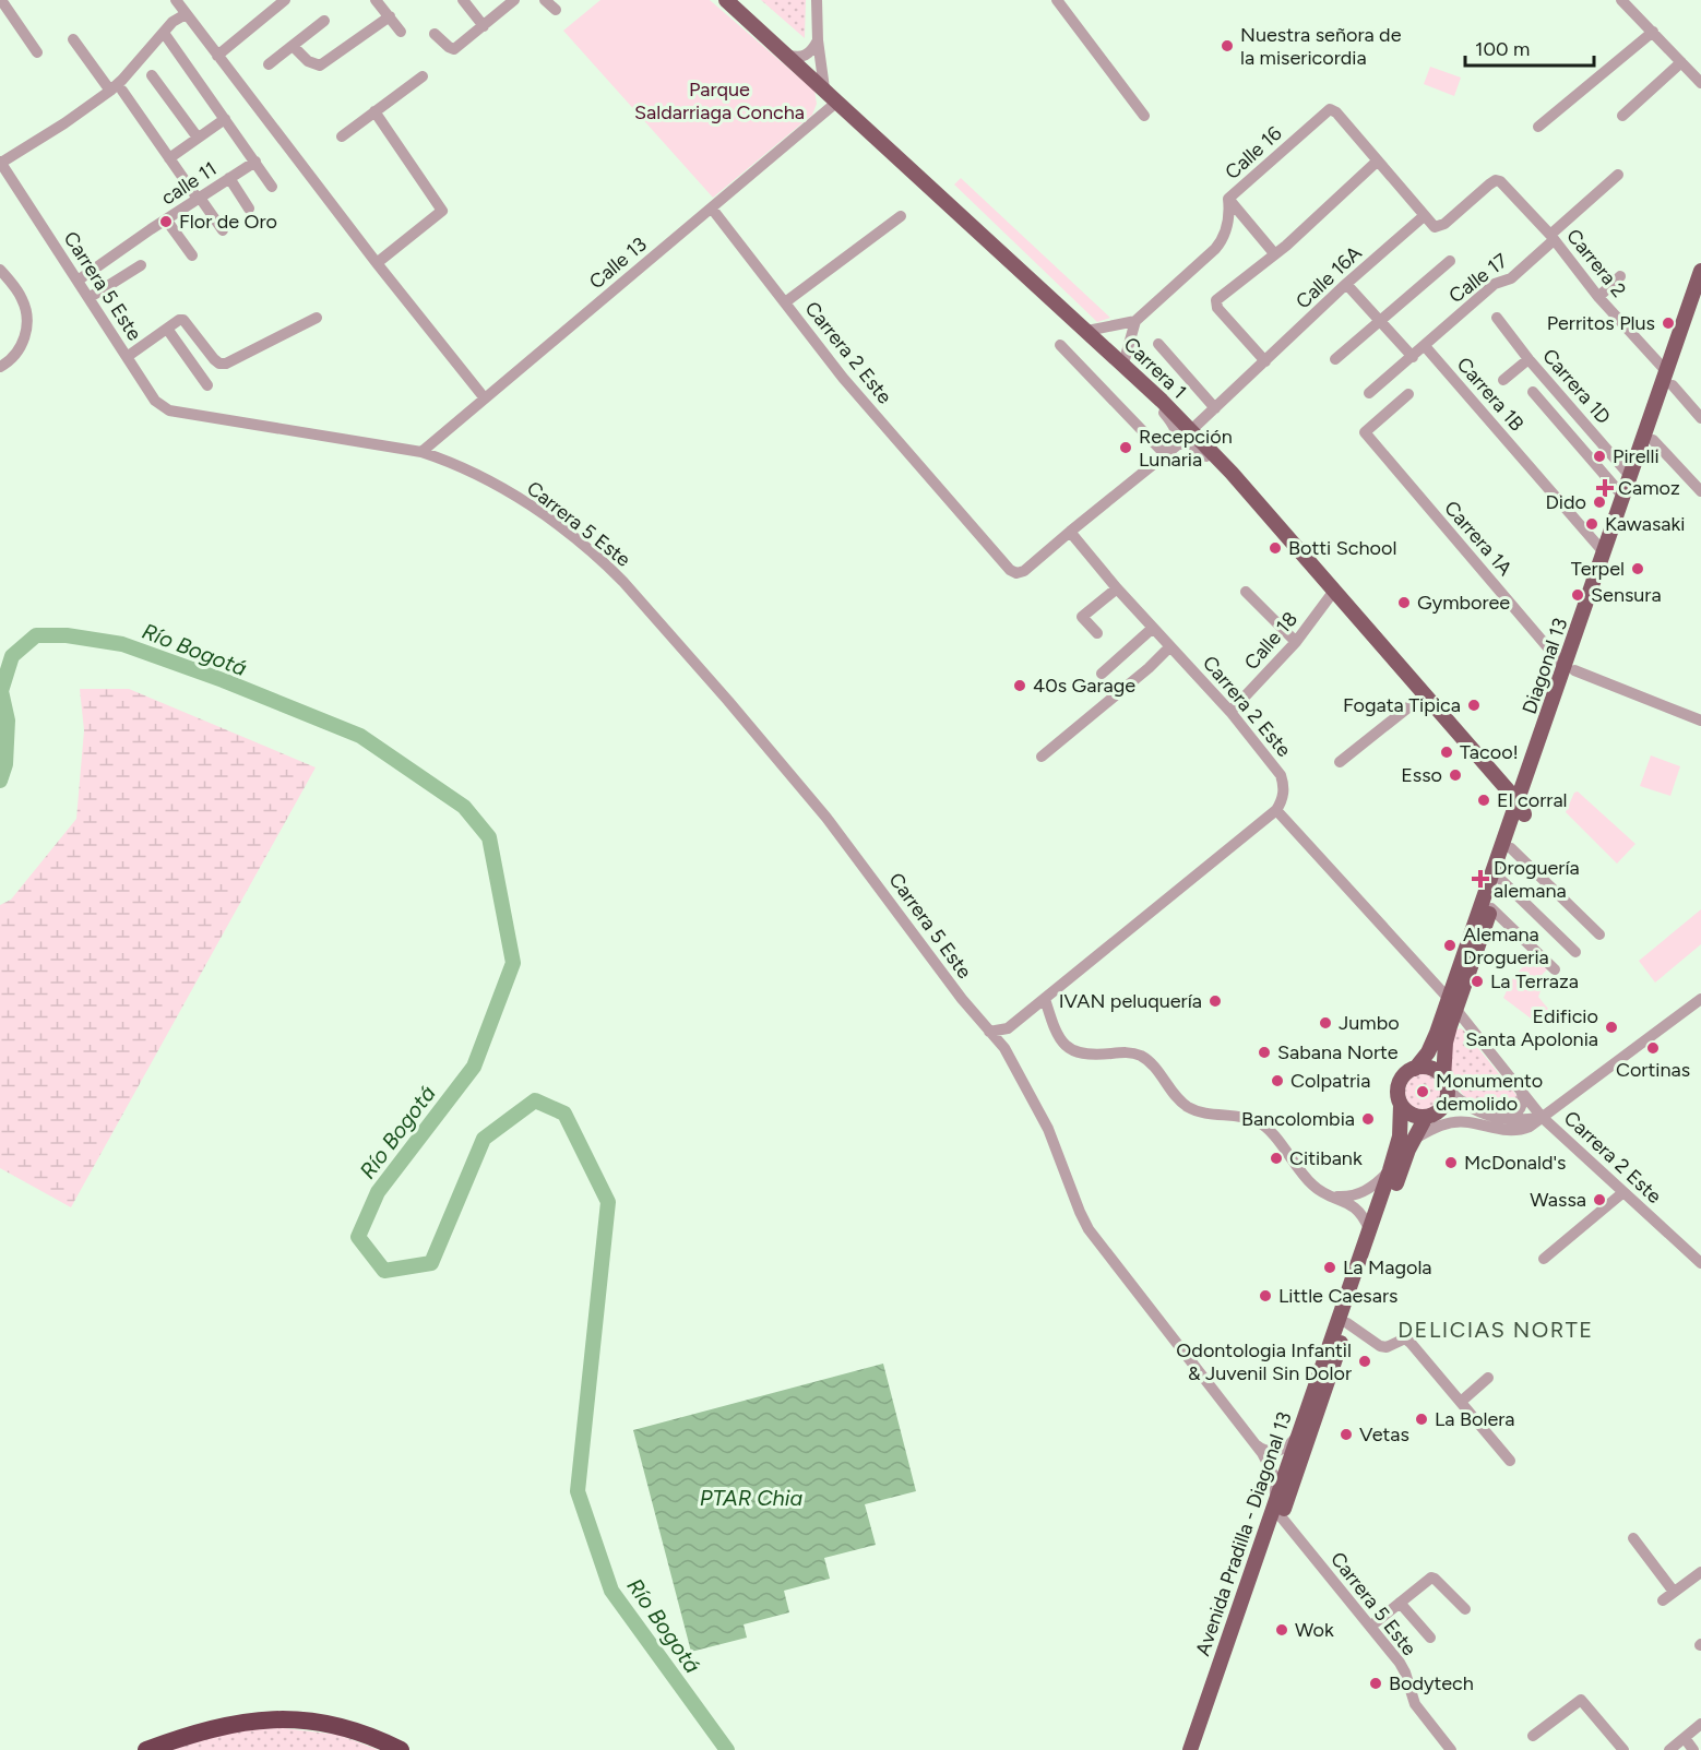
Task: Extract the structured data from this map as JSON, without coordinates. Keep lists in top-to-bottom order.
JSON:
{
  "streets": {
    "main road": ["Carrera 1", "Diagonal 13", "Avenida Pradilla - Diagonal 13"],
    "street": [
      "Calle 16",
      "calle 11",
      "Calle 13",
      "Carrera 2",
      "Calle 16A",
      "Calle 17",
      "Carrera 5 Este",
      "Carrera 2 Este",
      "Carrera 1D",
      "Carrera 1B",
      "Carrera 1A",
      "Calle 18"
    ]
  },
  "crossings": [
    ["calle 11", "Carrera 5 Este"],
    ["Calle 13", "Carrera 5 Este"],
    ["Calle 13", "Carrera 2 Este"],
    ["Calle 13", "Carrera 1"],
    ["Carrera 2", "Calle 16A"],
    ["Carrera 2", "Calle 17"],
    ["Carrera 2", "Diagonal 13"],
    ["Calle 16A", "Carrera 1"],
    ["Calle 17", "Carrera 1B"],
    ["Carrera 5 Este", "Avenida Pradilla - Diagonal 13"],
    ["Carrera 2 Este", "Calle 18"],
    ["Carrera 2 Este", "Diagonal 13"],
    ["Carrera 1", "Calle 18"],
    ["Carrera 1", "Diagonal 13"],
    ["Carrera 1D", "Diagonal 13"],
    ["Carrera 1B", "Diagonal 13"],
    ["Carrera 1A", "Diagonal 13"],
    ["Diagonal 13", "Avenida Pradilla - Diagonal 13"]
  ],
  "districts": ["DELICIAS NORTE"],
  "water": ["Río Bogotá", "PTAR Chia"],
  "parks": ["Parque Saldarriaga Concha"],
  "places": {
    "other": [
      "Nuestra señora de la misericordia",
      "Flor de Oro",
      "Perritos Plus",
      "Recepción Lunaria",
      "Pirelli",
      "Dido",
      "Kawasaki",
      "Botti School",
      "Terpel",
      "Sensura",
      "Gymboree",
      "40s Garage",
      "Fogata Tipica",
      "Tacoo!",
      "Esso",
      "El corral",
      "Alemana Drogueria",
      "La Terraza",
      "IVAN peluquería",
      "Jumbo",
      "Edificio Santa Apolonia",
      "Cortinas",
      "Sabana Norte",
      "Colpatria",
      "Monumento demolido",
      "Bancolombia",
      "Citibank",
      "McDonald's",
      "Wassa",
      "La Magola",
      "Little Caesars",
      "Odontologia Infantil & Juvenil Sin Dolor",
      "La Bolera",
      "Vetas",
      "Wok",
      "Bodytech"
    ],
    "health": ["Camoz", "Droguería alemana"]
  },
  "scale_bar": "100 m"
}
